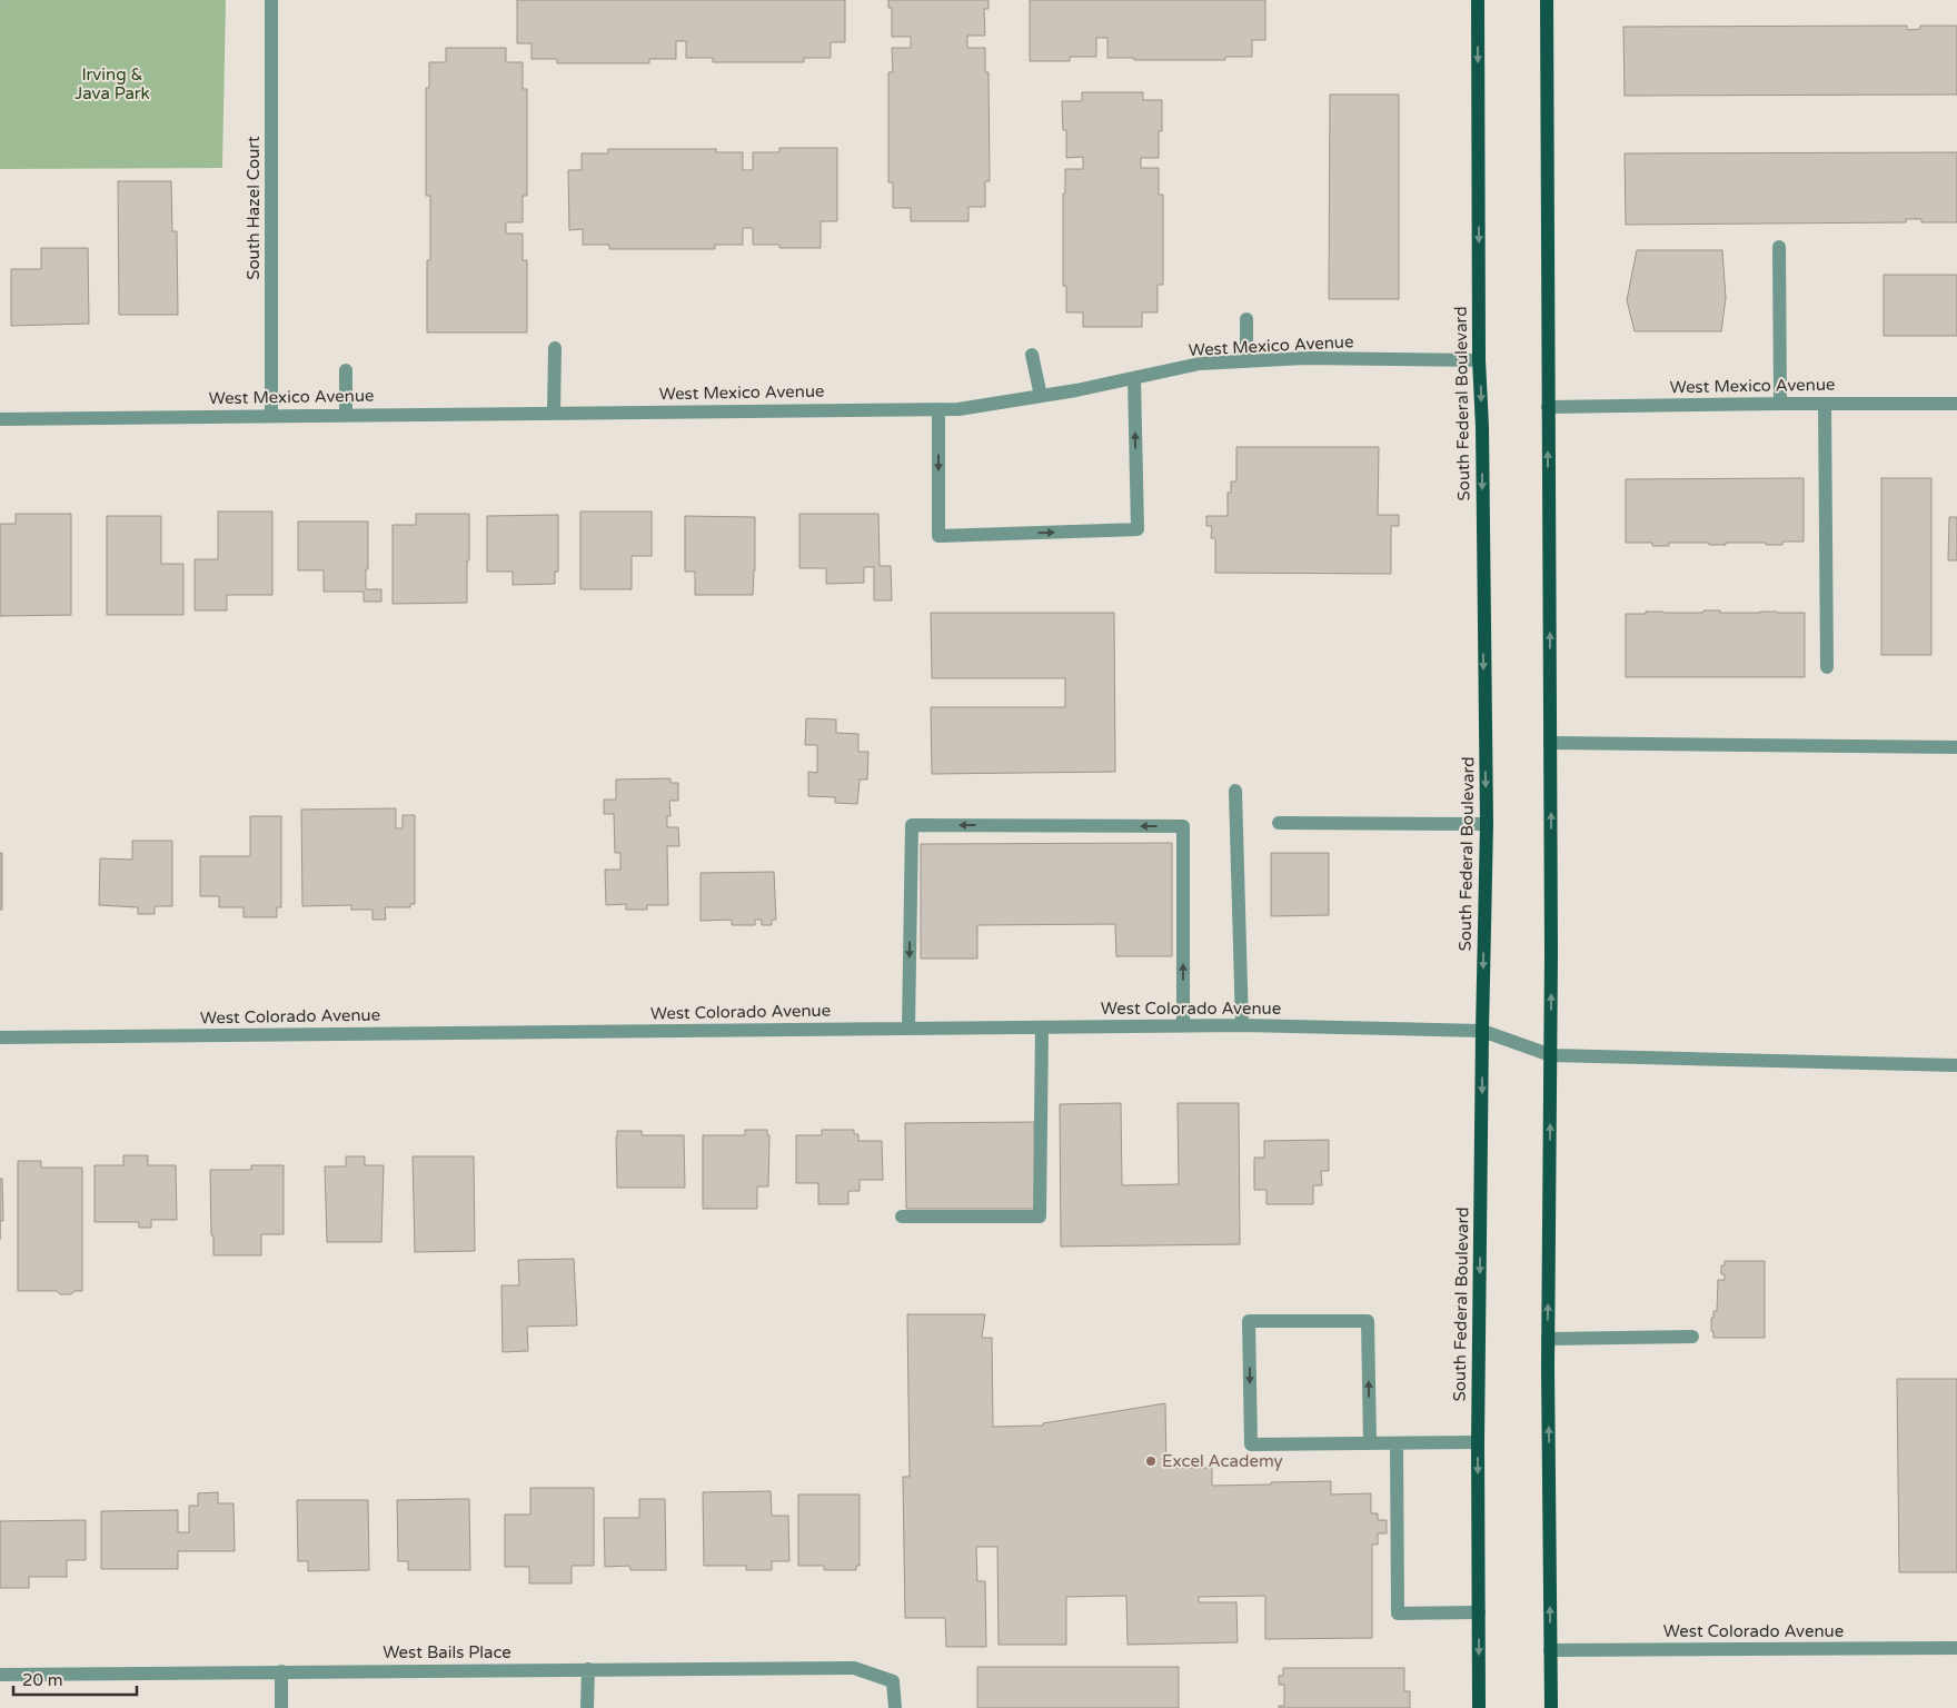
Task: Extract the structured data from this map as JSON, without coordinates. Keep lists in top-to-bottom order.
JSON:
{
  "streets": {
    "main road": ["South Federal Boulevard"],
    "street": [
      "South Hazel Court",
      "West Mexico Avenue",
      "West Colorado Avenue",
      "West Bails Place"
    ]
  },
  "crossings": [
    ["South Hazel Court", "West Mexico Avenue"],
    ["West Mexico Avenue", "South Federal Boulevard"],
    ["South Federal Boulevard", "West Colorado Avenue"]
  ],
  "parks": ["Irving & Java Park"],
  "places": ["Excel Academy"],
  "scale_bar": "20 m"
}
